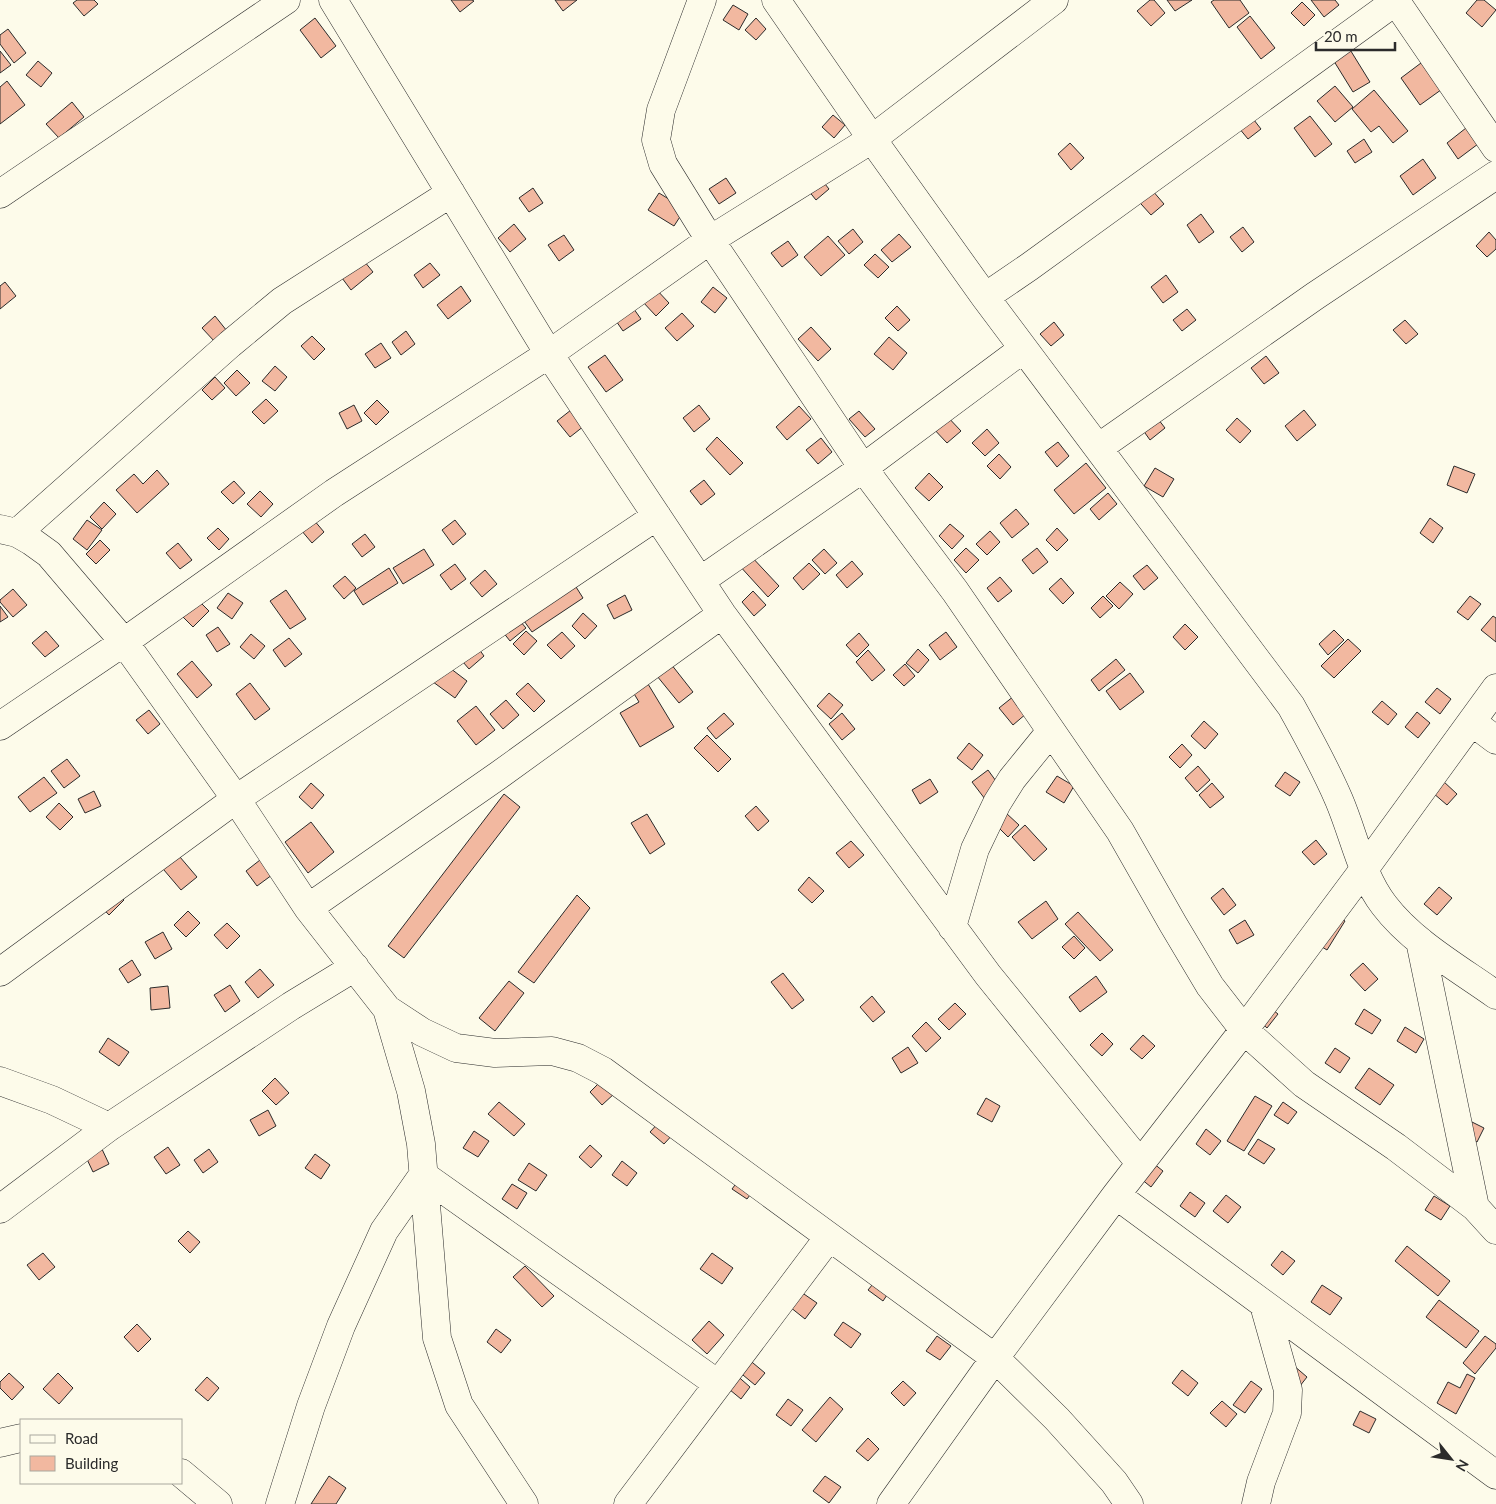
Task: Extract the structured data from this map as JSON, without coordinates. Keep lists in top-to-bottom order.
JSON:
{
  "legend": ["Road", "Building"],
  "scale_bar": "20 m",
  "north": "bottom right"
}
